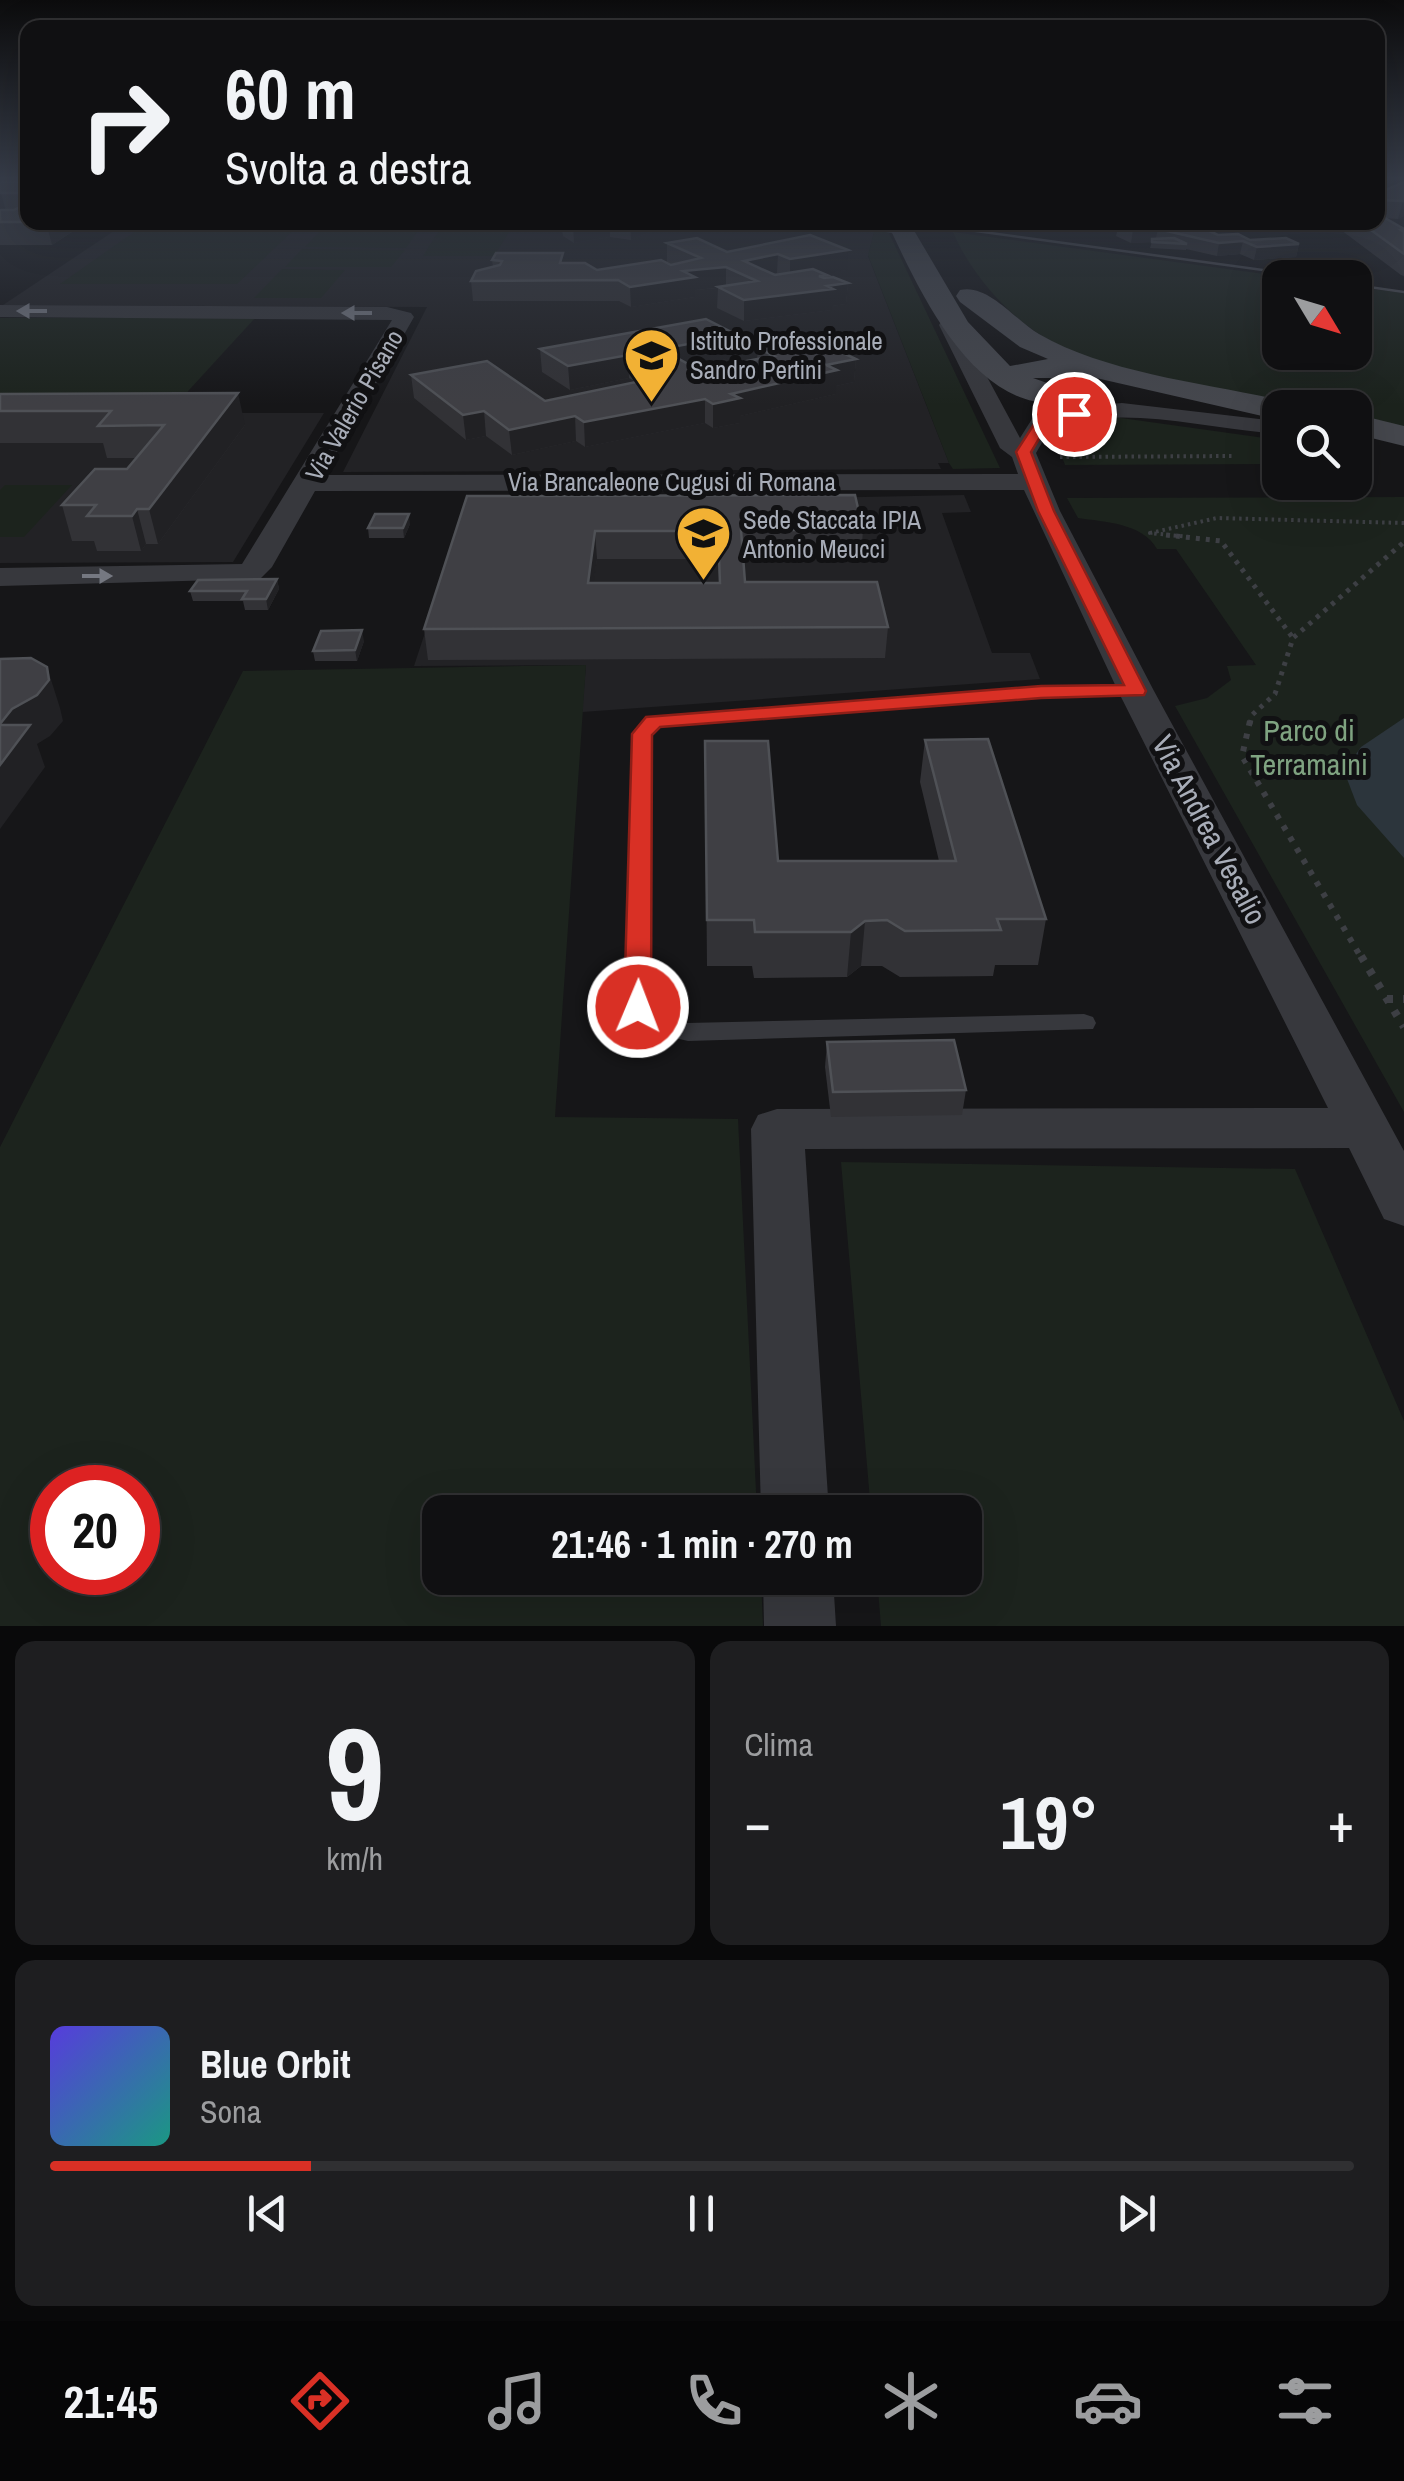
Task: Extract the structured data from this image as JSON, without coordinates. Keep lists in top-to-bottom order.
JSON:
{
  "streets": {
    "main road": ["Via Andrea Vesalio"],
    "street": ["Via Valerio Pisano", "Via Brancaleone Cugusi di Romana"]
  },
  "crossings": [
    ["Via Valerio Pisano", "Via Brancaleone Cugusi di Romana"],
    ["Via Brancaleone Cugusi di Romana", "Via Andrea Vesalio"]
  ],
  "parks": ["Parco di Terramaini"],
  "places": {
    "school or university": ["Istituto Professionale Sandro Pertini", "Sede Staccata IPIA Antonio Meucci"]
  },
  "north": "bottom right",
  "page": {
    "turn": ["60 m", "Svolta a destra"],
    "limit": "20",
    "trip": "21:46 · 1 min · 270 m",
    "tile": [
      ["9", "km/h"],
      "Clima"
    ],
    "heat": ["−", "19°", "+"],
    "song": ["Blue Orbit", "Sona"],
    "tabs": "21:45"
  }
}
